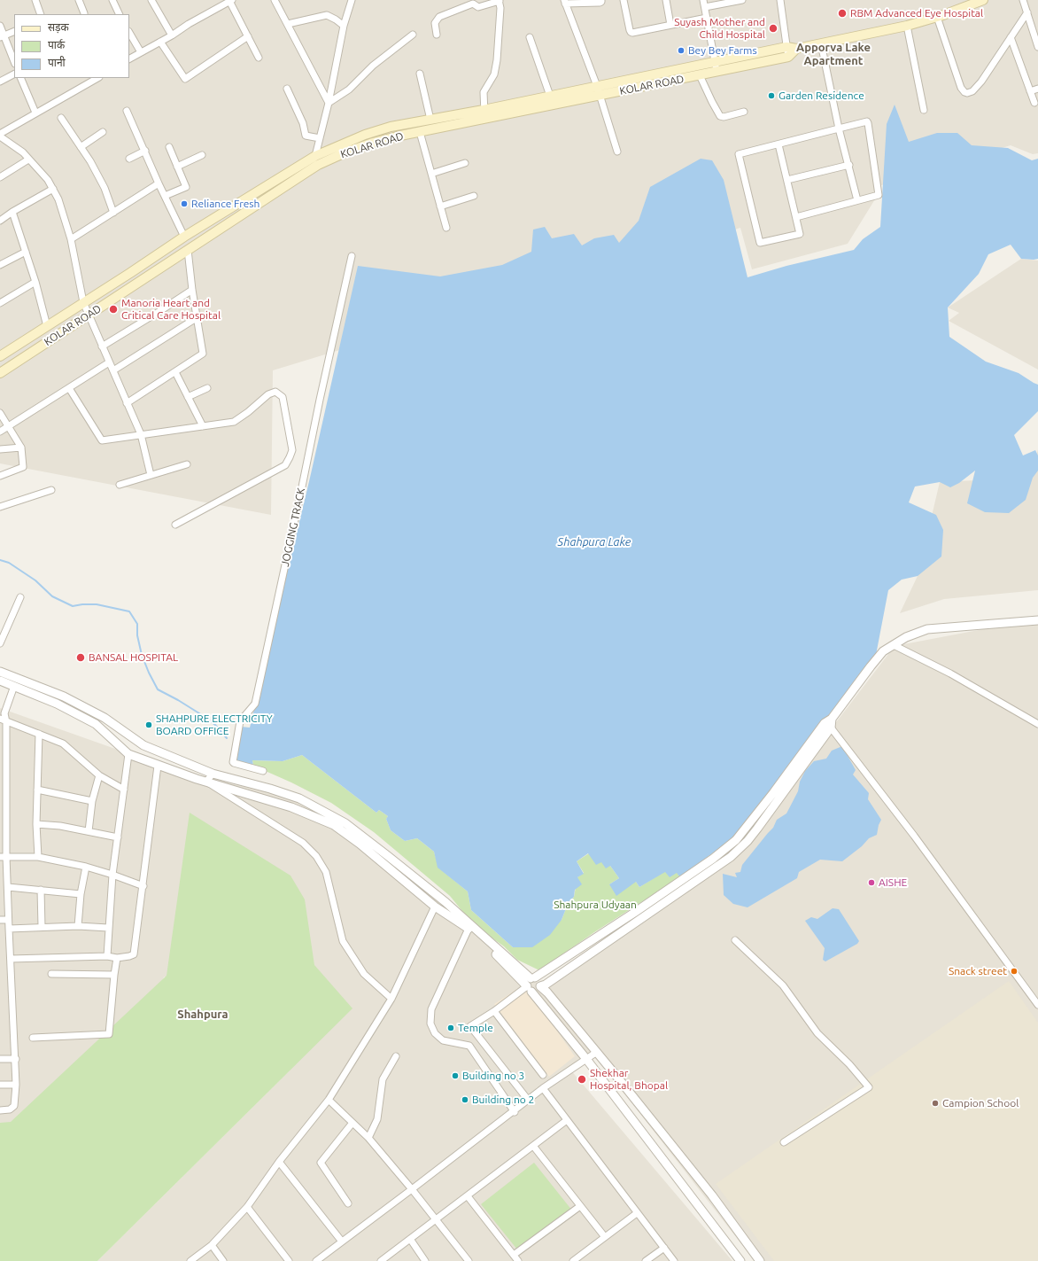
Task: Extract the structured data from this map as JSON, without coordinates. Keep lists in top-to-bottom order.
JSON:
{
  "streets": {
    "main road": ["KOLAR ROAD"],
    "street": ["JOGGING TRACK"]
  },
  "districts": ["Apporva Lake Apartment", "Shahpura"],
  "water": ["Shahpura Lake"],
  "parks": ["Shahpura Udyaan"],
  "places": [
    "RBM Advanced Eye Hospital",
    "Suyash Mother and Child Hospital",
    "Bey Bey Farms",
    "Garden Residence",
    "Reliance Fresh",
    "Manoria Heart and Critical Care Hospital",
    "BANSAL HOSPITAL",
    "SHAHPURE ELECTRICITY BOARD OFFICE",
    "AISHE",
    "Snack street",
    "Temple",
    "Building no 3",
    "Shekhar Hospital, Bhopal",
    "Building no 2",
    "Campion School"
  ],
  "legend": ["सड़क", "पार्क", "पानी"]
}
